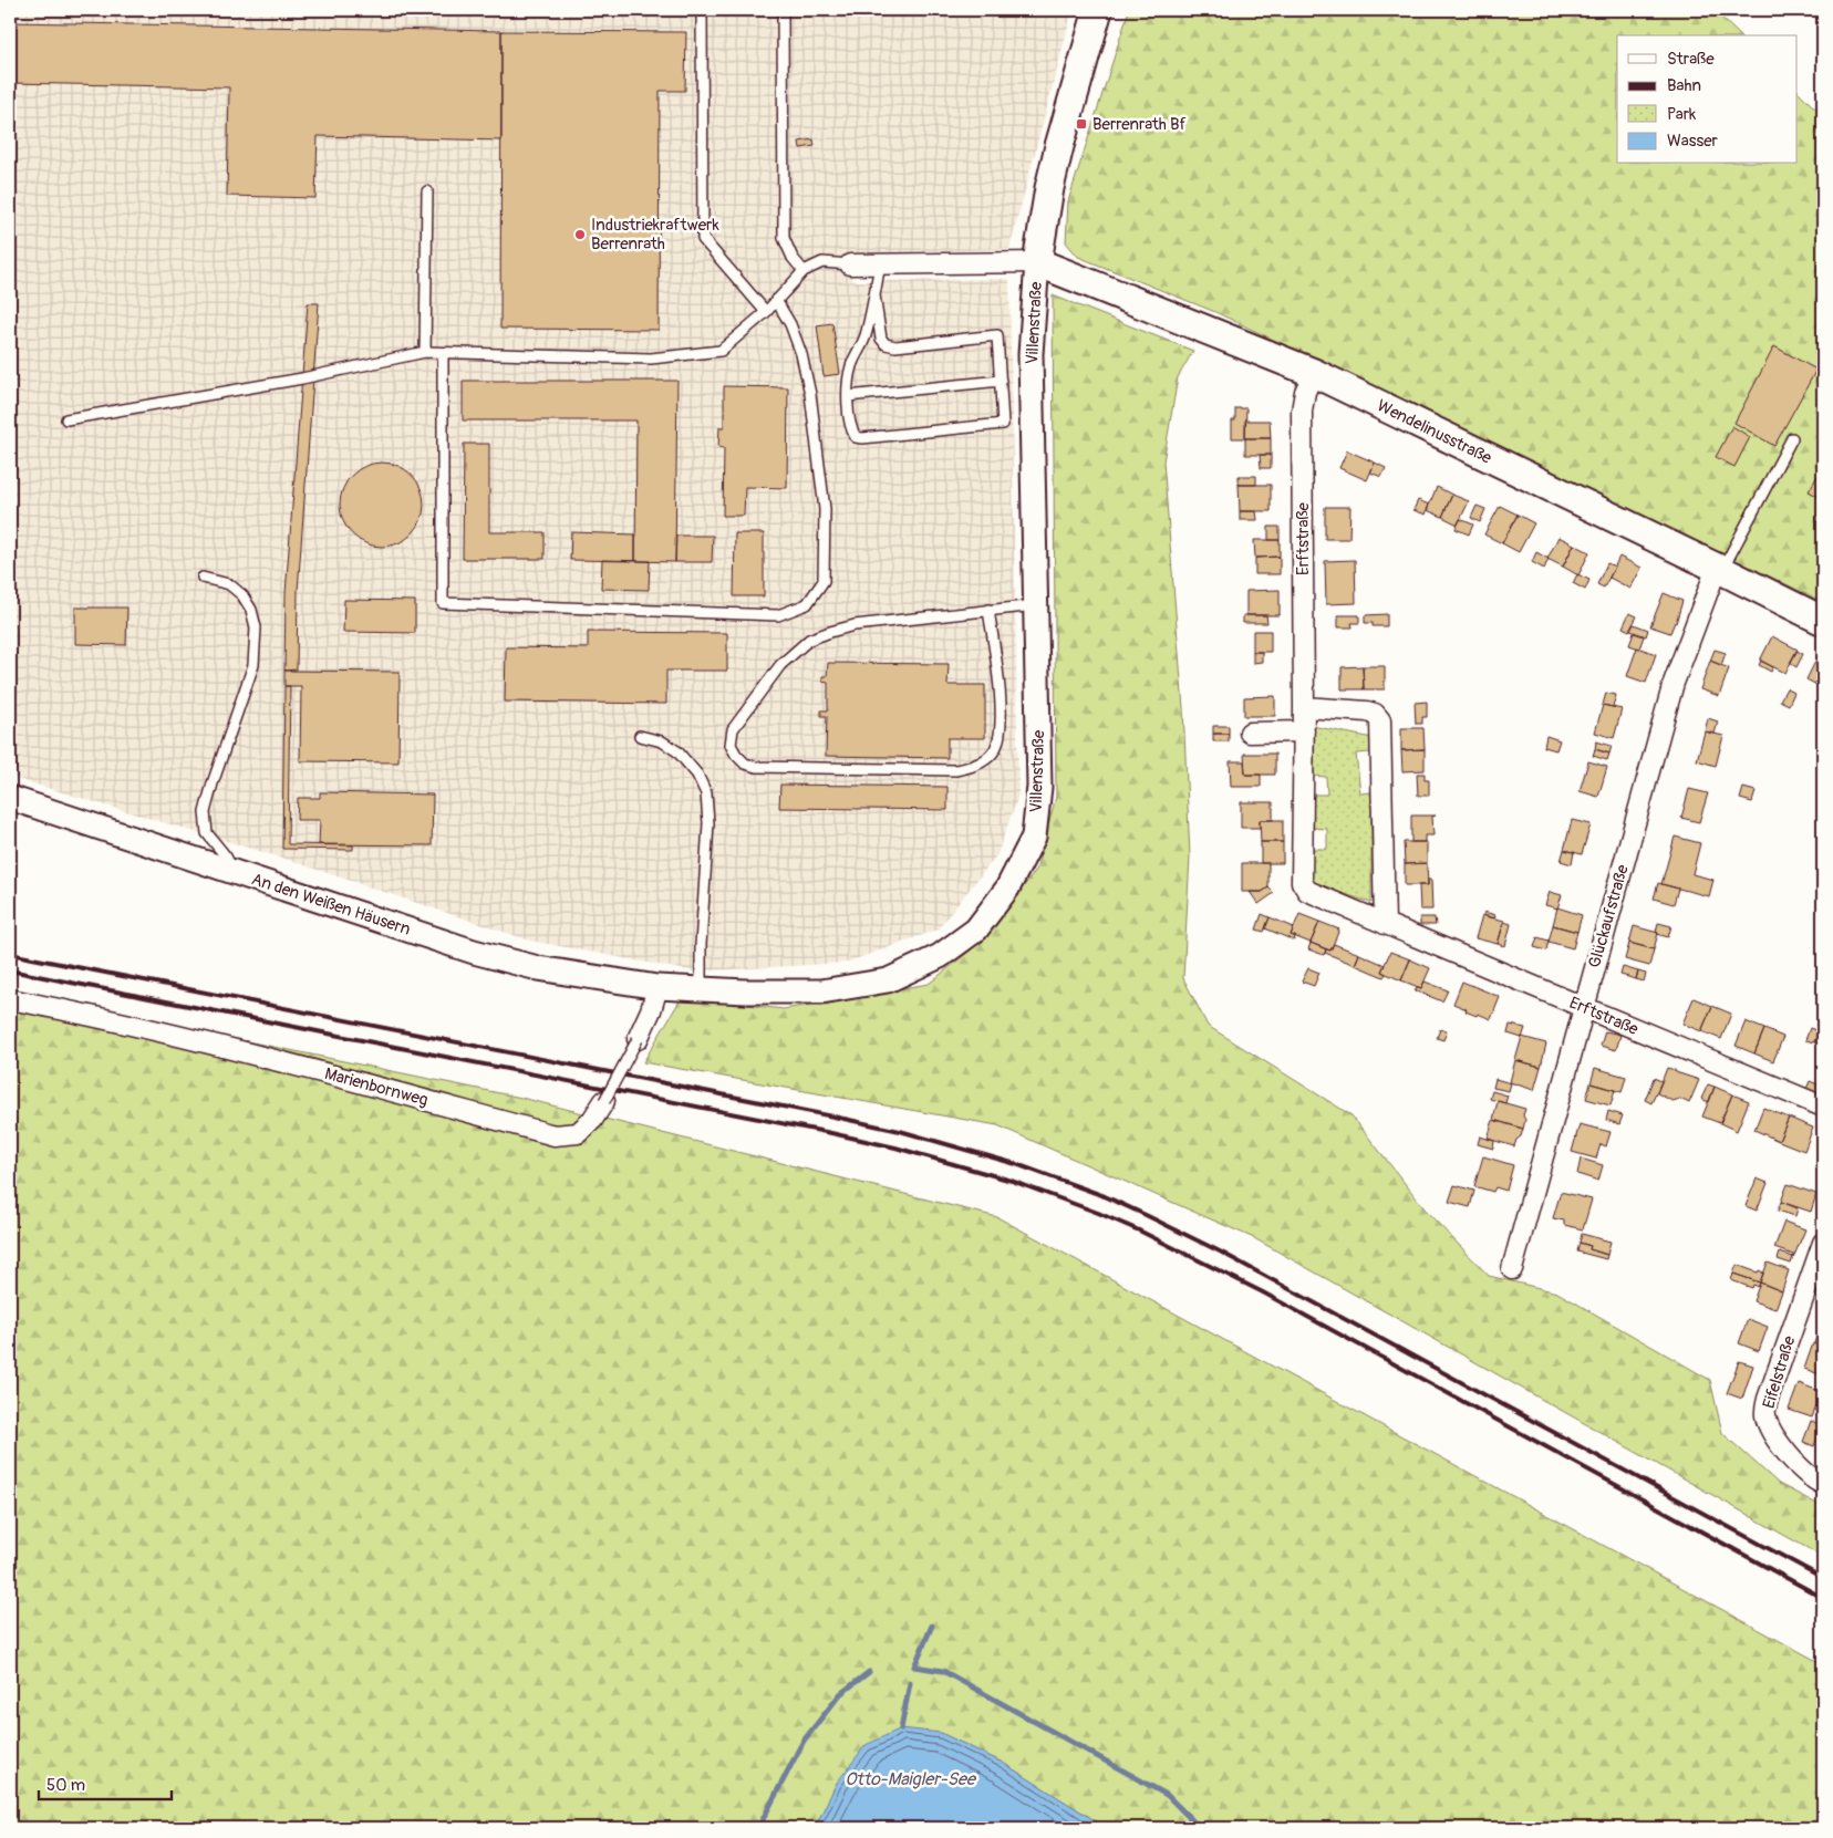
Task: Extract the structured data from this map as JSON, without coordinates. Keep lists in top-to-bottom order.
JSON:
{
  "streets": {
    "main road": ["Villenstraße", "Wendelinusstraße"],
    "street": [
      "Erftstraße",
      "An den Weißen Häusern",
      "Glückaufstraße",
      "Marienbornweg",
      "Eifelstraße"
    ]
  },
  "crossings": [
    ["Villenstraße", "Wendelinusstraße"],
    ["Villenstraße", "An den Weißen Häusern"],
    ["Villenstraße", "Marienbornweg"],
    ["Wendelinusstraße", "Erftstraße"],
    ["Wendelinusstraße", "Glückaufstraße"],
    ["Erftstraße", "Glückaufstraße"],
    ["An den Weißen Häusern", "Marienbornweg"]
  ],
  "water": ["Otto-Maigler-See"],
  "places": {
    "transit": ["Berrenrath Bf"],
    "other": ["Industriekraftwerk Berrenrath"]
  },
  "legend": [
    "Straße",
    "Bahn",
    "Park",
    "Wasser"
  ],
  "scale_bar": "50 m"
}
